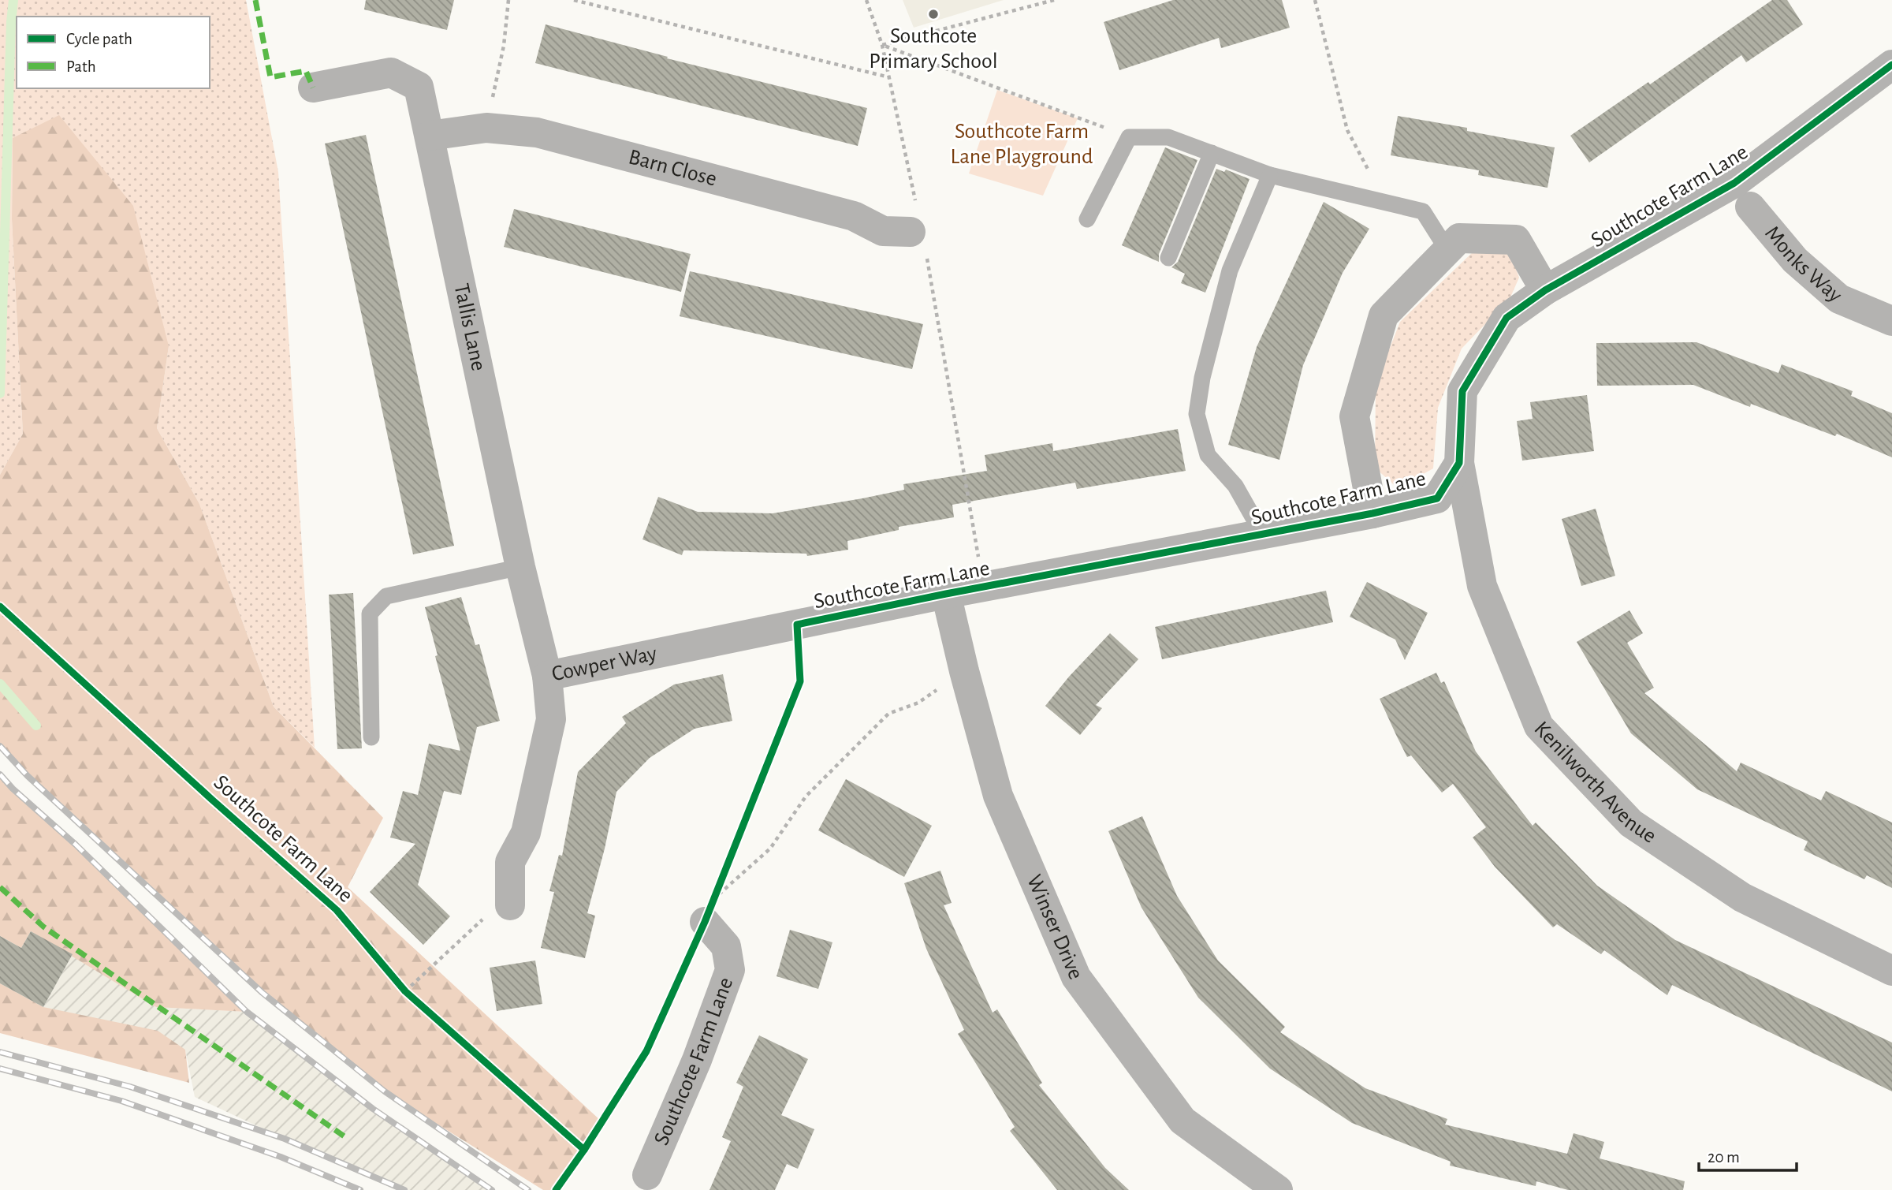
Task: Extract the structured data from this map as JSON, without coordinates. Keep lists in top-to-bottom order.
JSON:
{
  "streets": {
    "street": [
      "Barn Close",
      "Southcote Farm Lane",
      "Monks Way",
      "Tallis Lane",
      "Cowper Way",
      "Kenilworth Avenue",
      "Winser Drive"
    ]
  },
  "crossings": [
    ["Barn Close", "Tallis Lane"],
    ["Southcote Farm Lane", "Cowper Way"],
    ["Southcote Farm Lane", "Kenilworth Avenue"],
    ["Southcote Farm Lane", "Winser Drive"],
    ["Tallis Lane", "Cowper Way"]
  ],
  "parks": ["Southcote Farm Lane Playground"],
  "places": ["Southcote Primary School"],
  "legend": ["Cycle path", "Path"],
  "scale_bar": "20 m"
}
